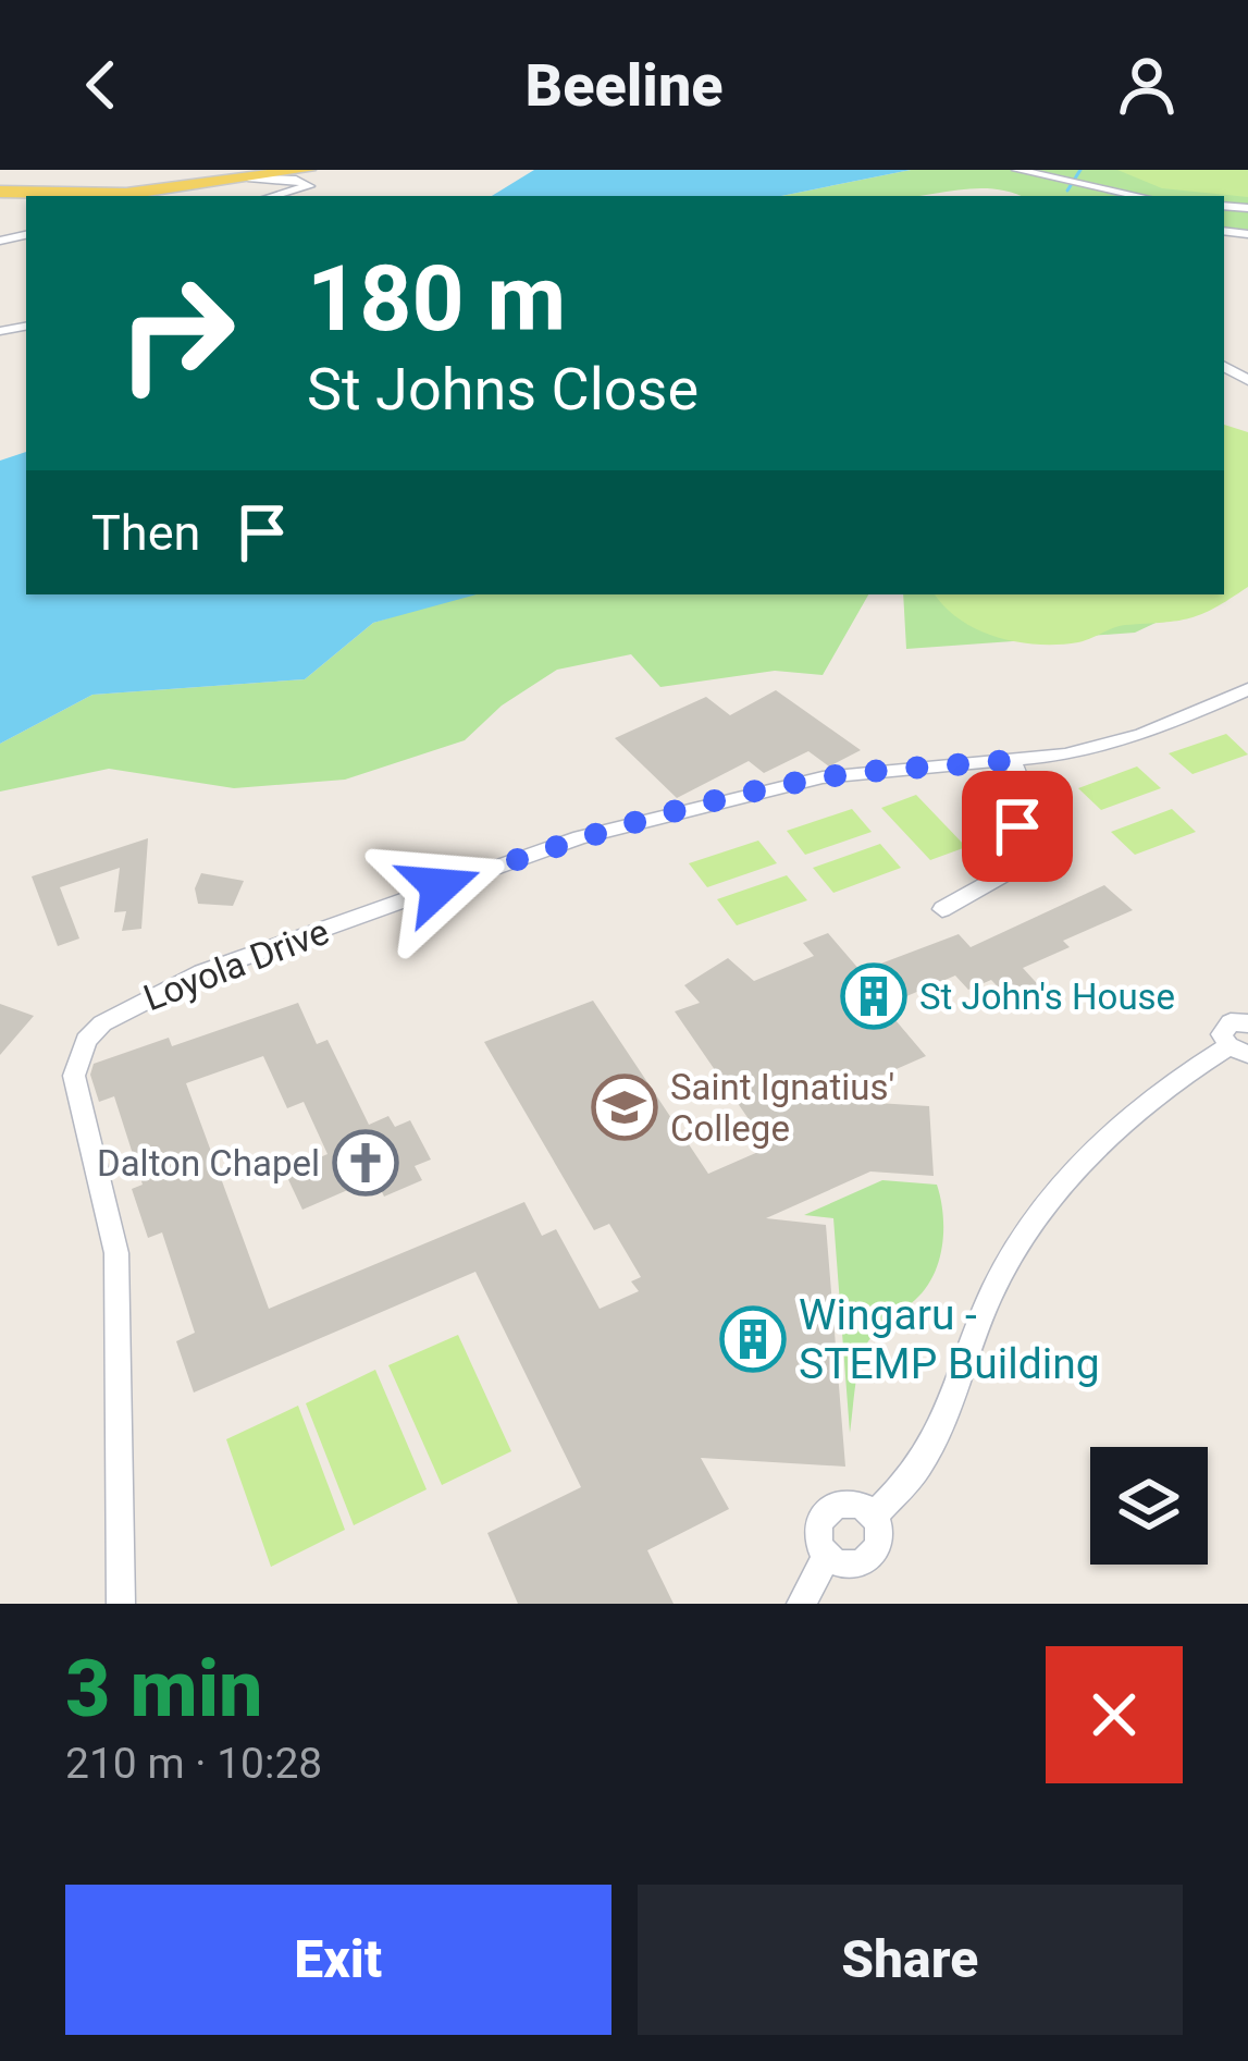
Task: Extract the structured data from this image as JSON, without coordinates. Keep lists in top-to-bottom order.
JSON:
{
  "streets": {
    "street": ["Loyola Drive"]
  },
  "places": {
    "building": ["St John's House", "Wingaru - STEMP Building"],
    "school or university": ["Saint Ignatius' College"],
    "church": ["Dalton Chapel"]
  },
  "page": {
    "header": "Beeline",
    "turn": ["180 m", "St Johns Close"],
    "then": "Then",
    "heading": ["3 min", "210 m · 10:28"],
    "buttons": ["Exit", "Share"]
  }
}
